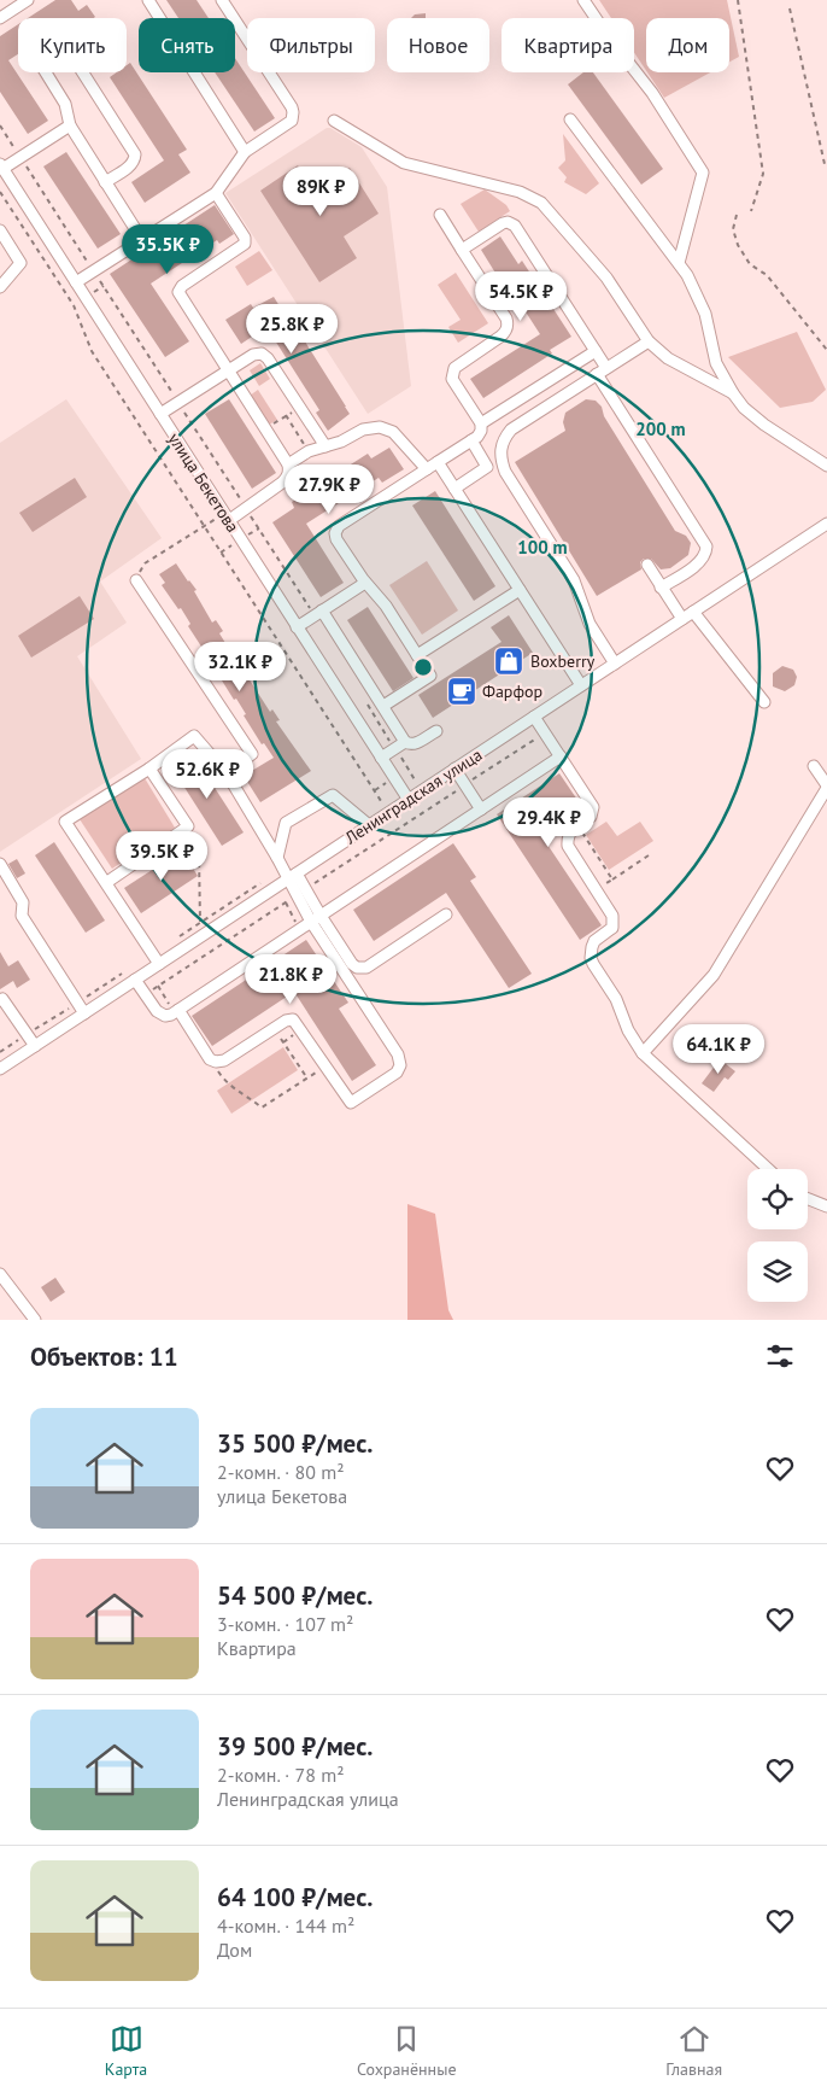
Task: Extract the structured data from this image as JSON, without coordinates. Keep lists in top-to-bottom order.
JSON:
{
  "streets": {
    "street": ["улица Бекетова", "Ленинградская улица"]
  },
  "crossings": [
    ["улица Бекетова", "Ленинградская улица"]
  ],
  "places": {
    "shop": ["Boxberry"],
    "cafe": ["Фарфор"]
  },
  "page": {
    "chip": [
      "Купить",
      "Снять",
      "Фильтры",
      "Новое",
      "Квартира",
      "Дом"
    ],
    "price": [
      "89K ₽",
      "35.5K ₽",
      "54.5K ₽",
      "25.8K ₽",
      "27.9K ₽",
      "32.1K ₽",
      "52.6K ₽",
      "29.4K ₽",
      "39.5K ₽",
      "21.8K ₽",
      "64.1K ₽"
    ],
    "heading": "Объектов: 11",
    "list": [
      {
        "name": "35 500 ₽/мес.",
        "note": "2-комн. · 80 m² · улица Бекетова"
      },
      {
        "name": "54 500 ₽/мес.",
        "note": "3-комн. · 107 m² · Квартира"
      },
      {
        "name": "39 500 ₽/мес.",
        "note": "2-комн. · 78 m² · Ленинградская улица"
      },
      {
        "name": "64 100 ₽/мес.",
        "note": "4-комн. · 144 m² · Дом"
      }
    ],
    "tabs": ["Карта", "Сохранённые", "Главная"]
  },
  "rings": ["200 m", "100 m"]
}
